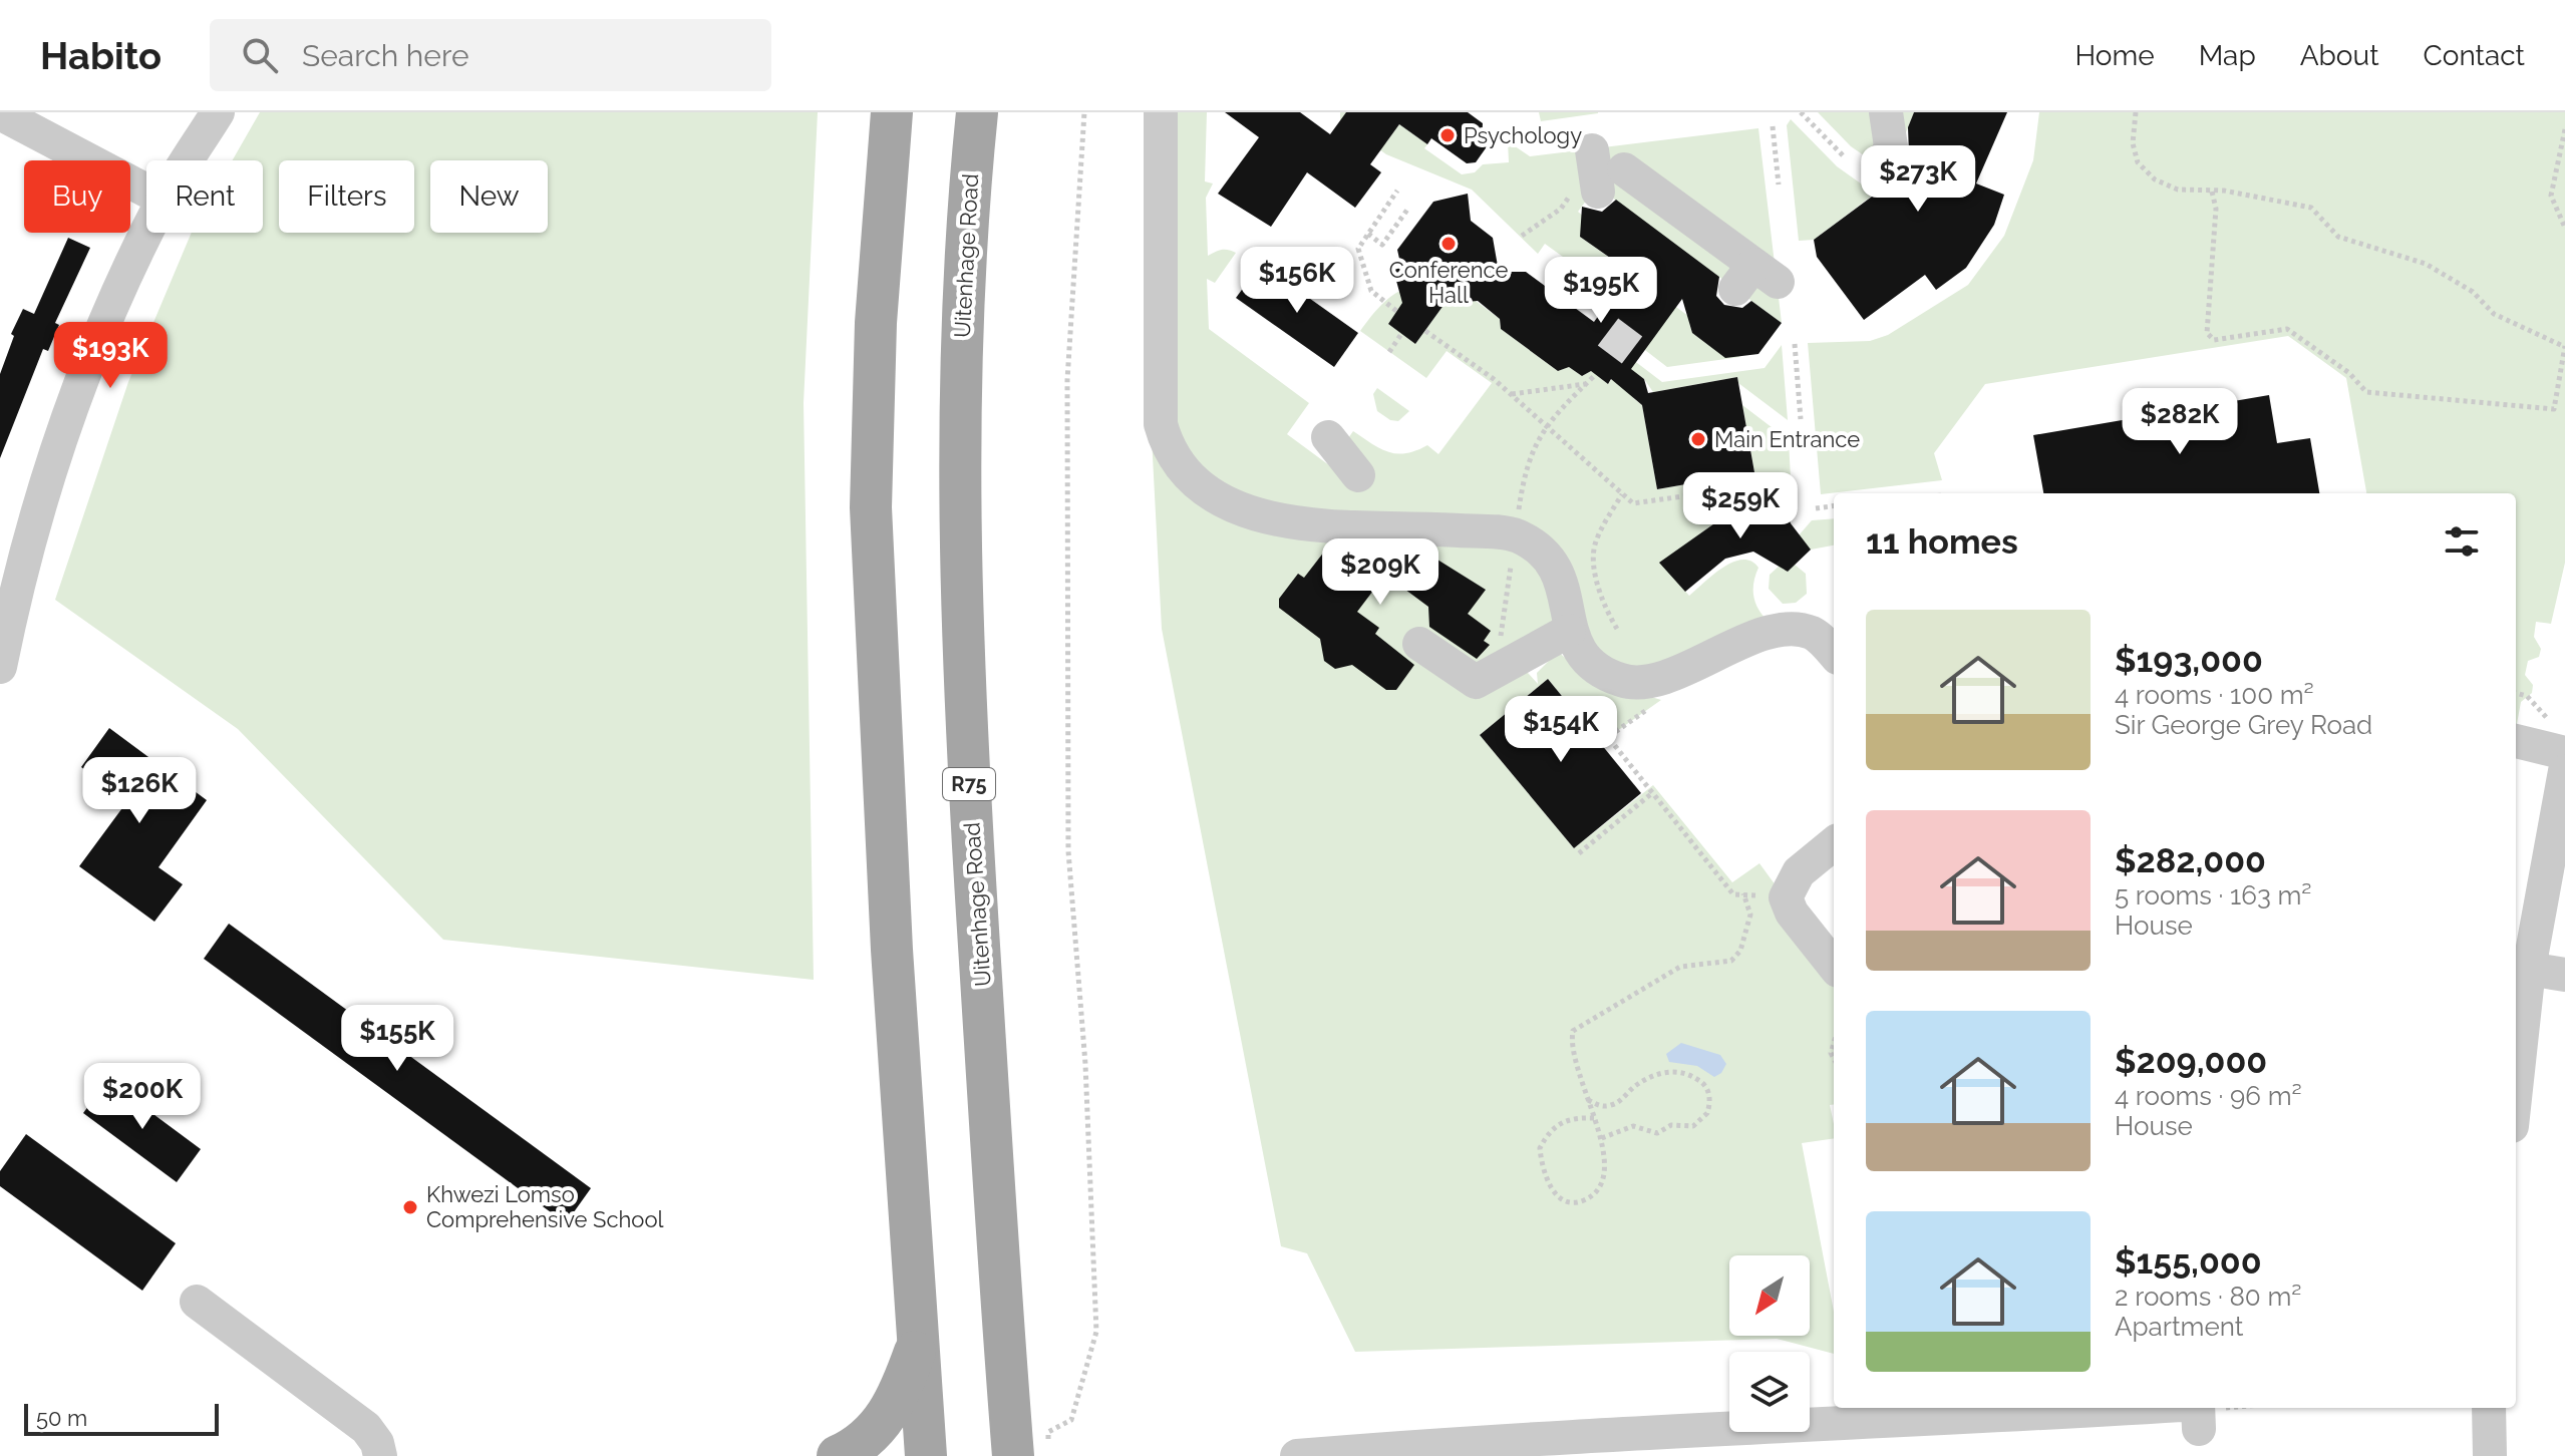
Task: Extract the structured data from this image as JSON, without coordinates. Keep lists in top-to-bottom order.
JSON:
{
  "streets": {
    "main road": ["Uitenhage Road", "R75"]
  },
  "places": [
    "Psychology",
    "Conference Hall",
    "Main Entrance",
    "Khwezi Lomso Comprehensive School"
  ],
  "scale_bar": "50 m",
  "north": "bottom left",
  "page": {
    "header": "Habito",
    "search": "Search here",
    "nav": [
      "Home",
      "Map",
      "About",
      "Contact"
    ],
    "price": [
      "$273K",
      "$156K",
      "$195K",
      "$193K",
      "$282K",
      "$259K",
      "$209K",
      "$154K",
      "$126K",
      "$155K",
      "$200K"
    ],
    "chip": [
      "Buy",
      "Rent",
      "Filters",
      "New"
    ],
    "heading": "11 homes",
    "list": [
      {
        "name": "$193,000",
        "note": "4 rooms · 100 m² · Sir George Grey Road"
      },
      {
        "name": "$282,000",
        "note": "5 rooms · 163 m² · House"
      },
      {
        "name": "$209,000",
        "note": "4 rooms · 96 m² · House"
      },
      {
        "name": "$155,000",
        "note": "2 rooms · 80 m² · Apartment"
      }
    ],
    "scale": "50 m"
  }
}
